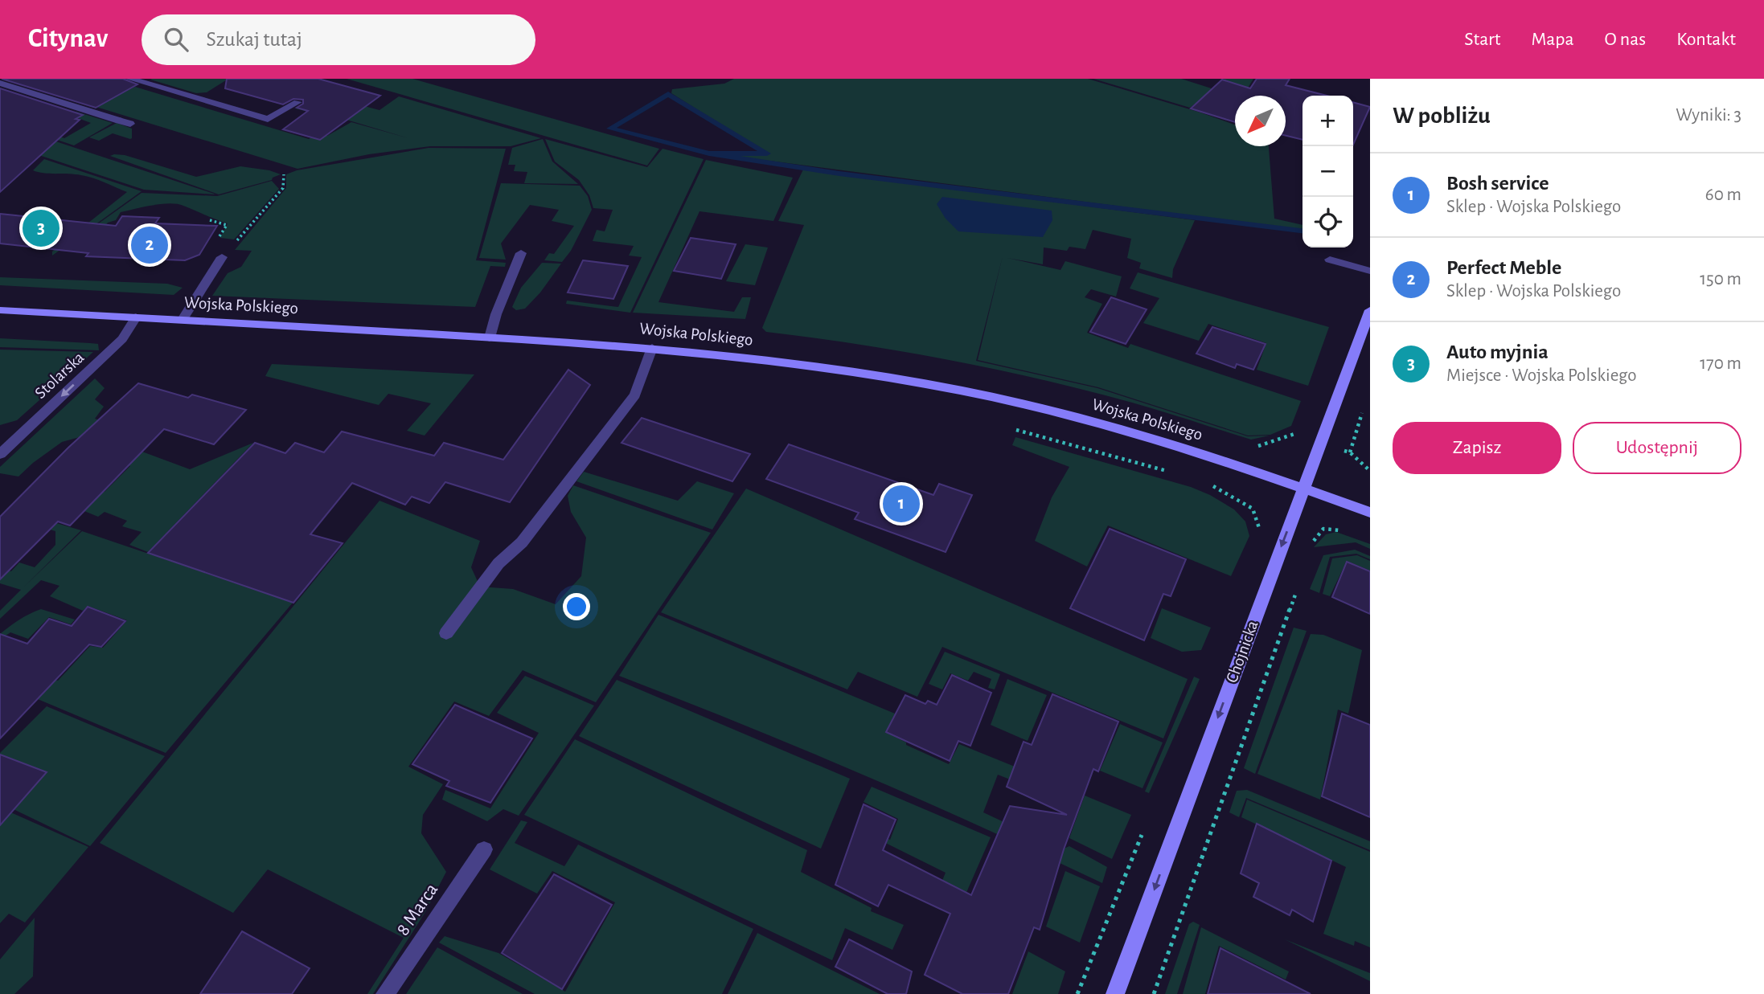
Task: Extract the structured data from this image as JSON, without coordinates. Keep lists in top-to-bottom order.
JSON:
{
  "streets": {
    "street": [
      "Wojska Polskiego",
      "Stolarska",
      "Chojnicka",
      "8 Marca"
    ]
  },
  "crossings": [
    ["Wojska Polskiego", "Stolarska"],
    ["Wojska Polskiego", "Chojnicka"]
  ],
  "one_way": ["Stolarska", "Chojnicka"],
  "north": "bottom left",
  "page": {
    "header": "Citynav",
    "search": "Szukaj tutaj",
    "nav": [
      "Start",
      "Mapa",
      "O nas",
      "Kontakt"
    ],
    "heading": ["W pobliżu", "Wyniki: 3"],
    "map_buttons": ["+", "−"],
    "list": [
      {
        "mark": "1",
        "name": "Bosh service",
        "note": "Sklep · Wojska Polskiego",
        "value": "60 m"
      },
      {
        "mark": "2",
        "name": "Perfect Meble",
        "note": "Sklep · Wojska Polskiego",
        "value": "150 m"
      },
      {
        "mark": "3",
        "name": "Auto myjnia",
        "note": "Miejsce · Wojska Polskiego",
        "value": "170 m"
      }
    ],
    "pins": ["3", "2", "1"],
    "buttons": ["Zapisz", "Udostępnij"]
  }
}
